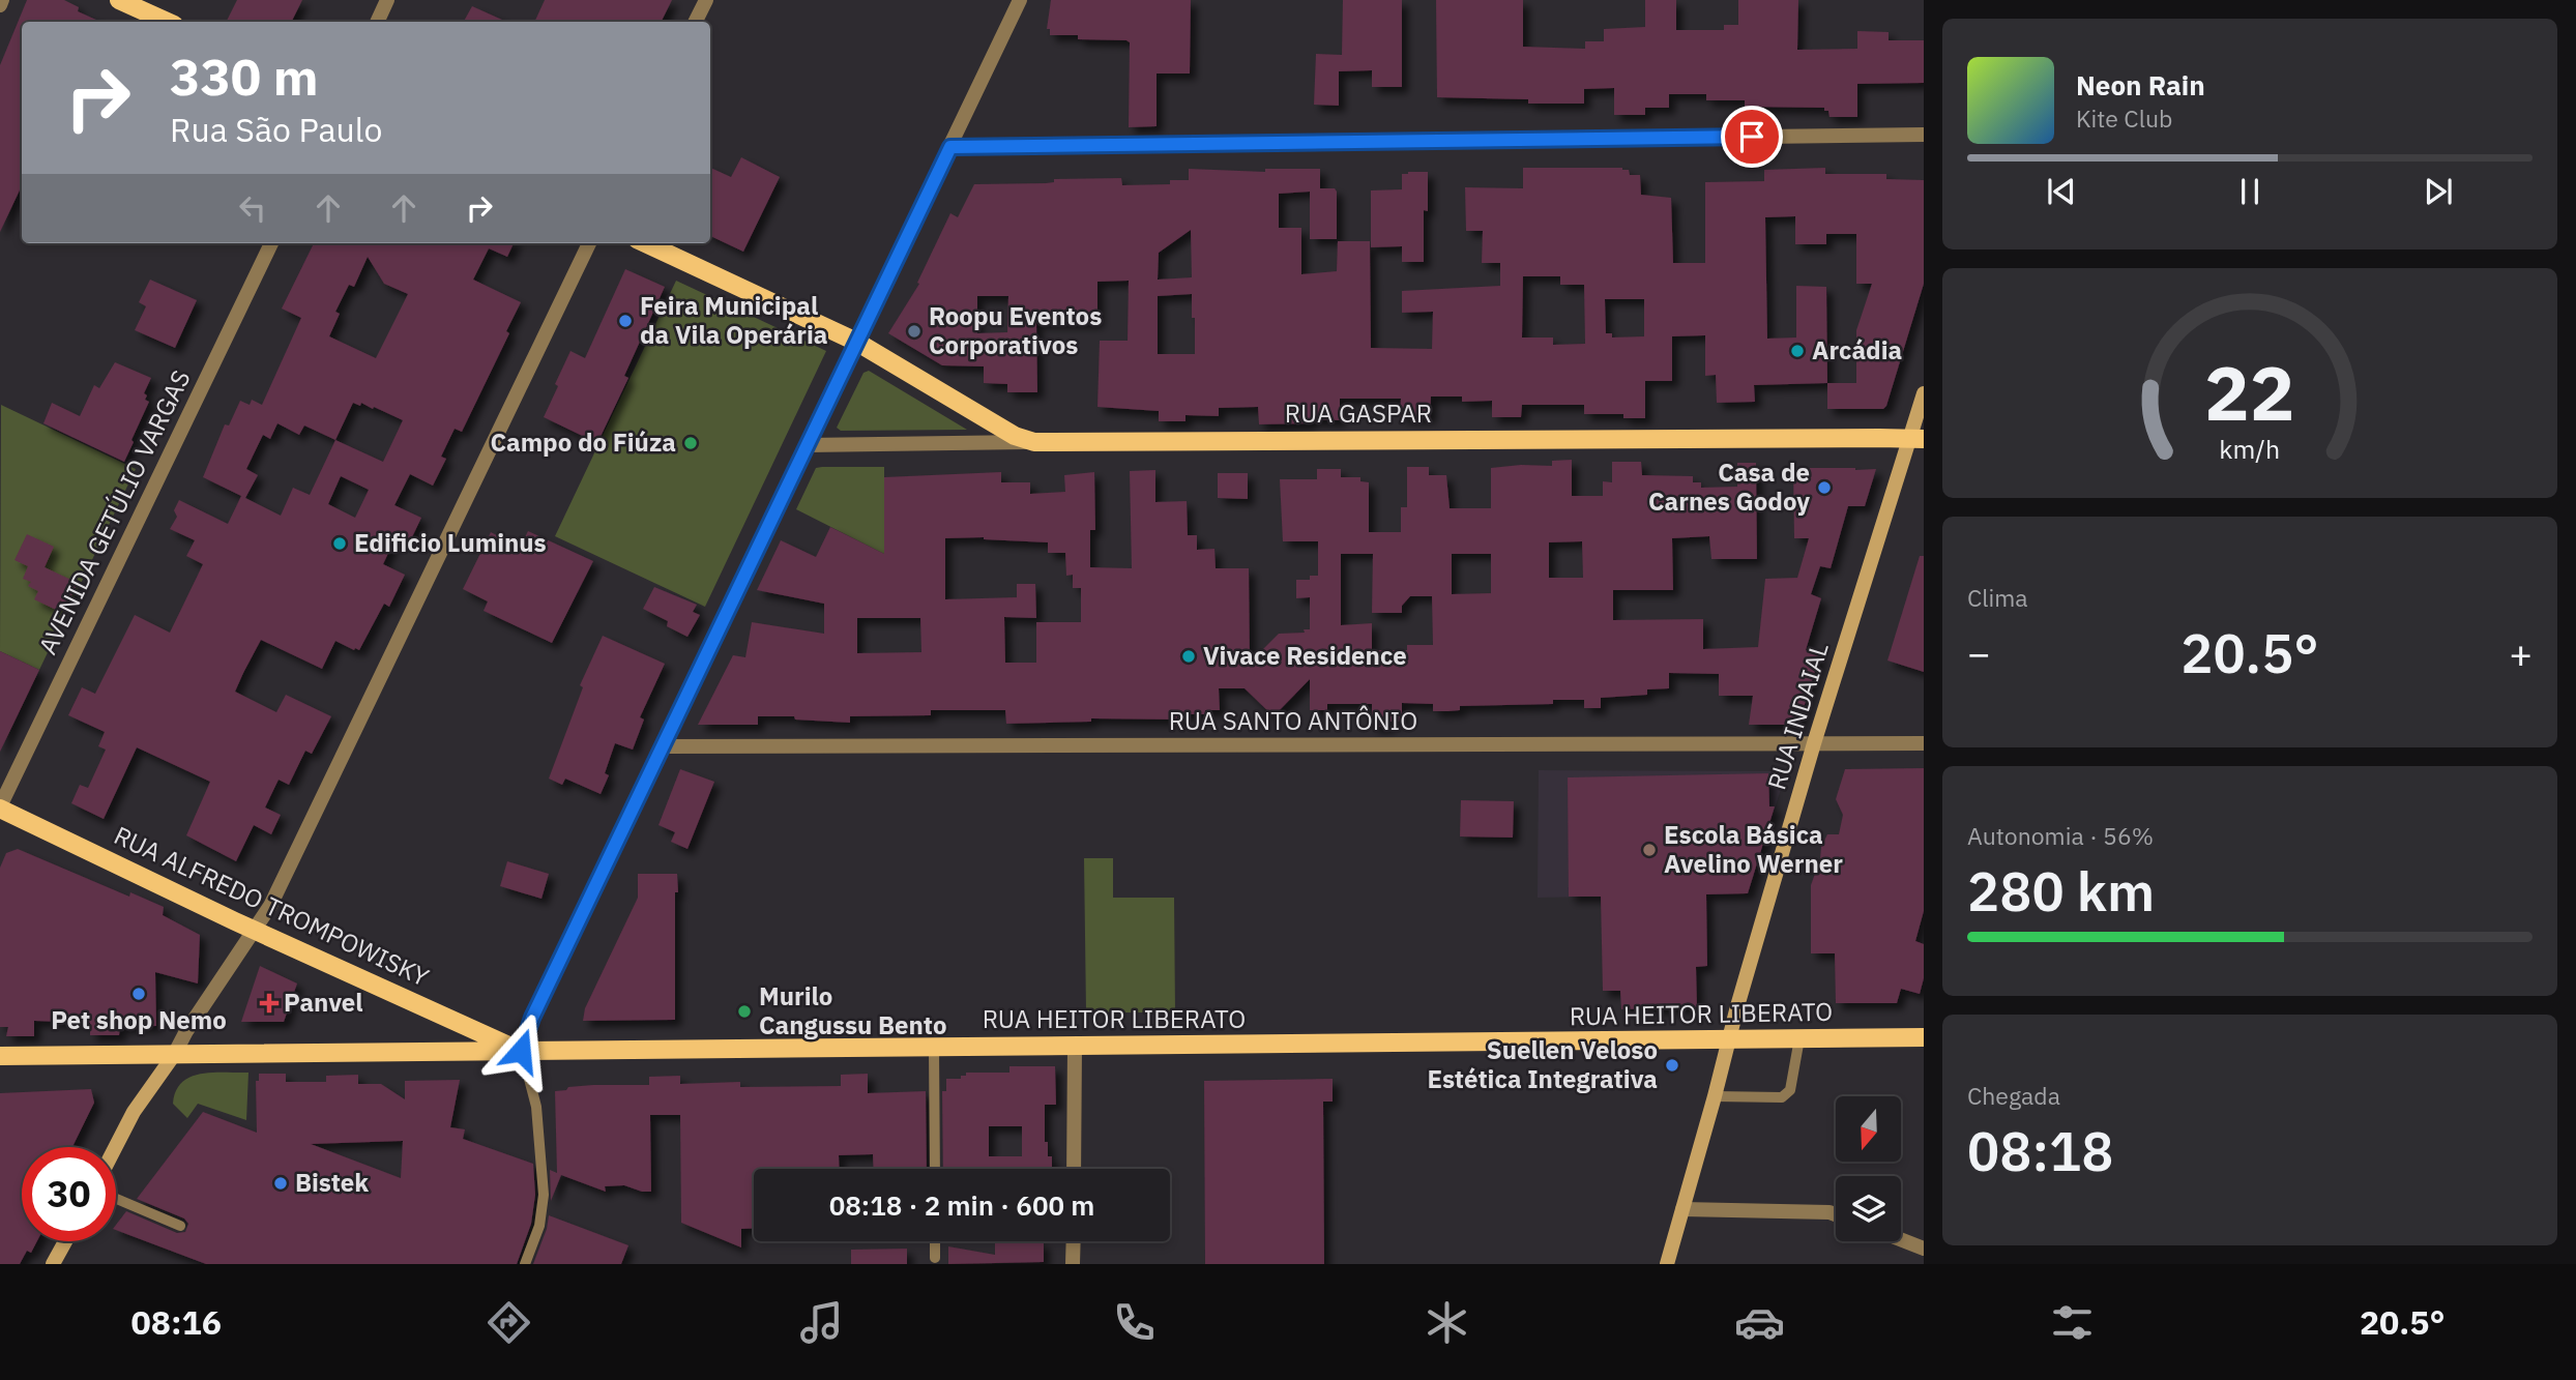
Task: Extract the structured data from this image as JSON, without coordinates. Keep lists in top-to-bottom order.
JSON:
{
  "streets": {
    "main road": [
      "RUA GASPAR",
      "RUA INDAIAL",
      "RUA ALFREDO TROMPOWISKY",
      "RUA HEITOR LIBERATO"
    ],
    "street": ["AVENIDA GETÚLIO VARGAS", "RUA SANTO ANTÔNIO"]
  },
  "crossings": [
    ["RUA GASPAR", "RUA INDAIAL"],
    ["AVENIDA GETÚLIO VARGAS", "RUA ALFREDO TROMPOWISKY"],
    ["RUA INDAIAL", "RUA SANTO ANTÔNIO"],
    ["RUA INDAIAL", "RUA HEITOR LIBERATO"],
    ["RUA ALFREDO TROMPOWISKY", "RUA HEITOR LIBERATO"]
  ],
  "places": {
    "other": [
      "Feira Municipal da Vila Operária",
      "Roopu Eventos Corporativos",
      "Arcádia",
      "Campo do Fiúza",
      "Casa de Carnes Godoy",
      "Edificio Luminus",
      "Vivace Residence",
      "Escola Básica Avelino Werner",
      "Pet shop Nemo",
      "Murilo Cangussu Bento",
      "Suellen Veloso Estética Integrativa",
      "Bistek"
    ],
    "health": ["Panvel"]
  },
  "north": "bottom",
  "page": {
    "turn": ["330 m", "Rua São Paulo"],
    "song": ["Neon Rain", "Kite Club"],
    "tile": [
      "Clima",
      ["Autonomia · 56%", "280 km"],
      ["Chegada", "08:18"]
    ],
    "heat": ["−", "20.5°", "+"],
    "limit": "30",
    "trip": "08:18 · 2 min · 600 m",
    "tabs": ["08:16", "20.5°"],
    "gauge": ["22", "km/h"]
  }
}
